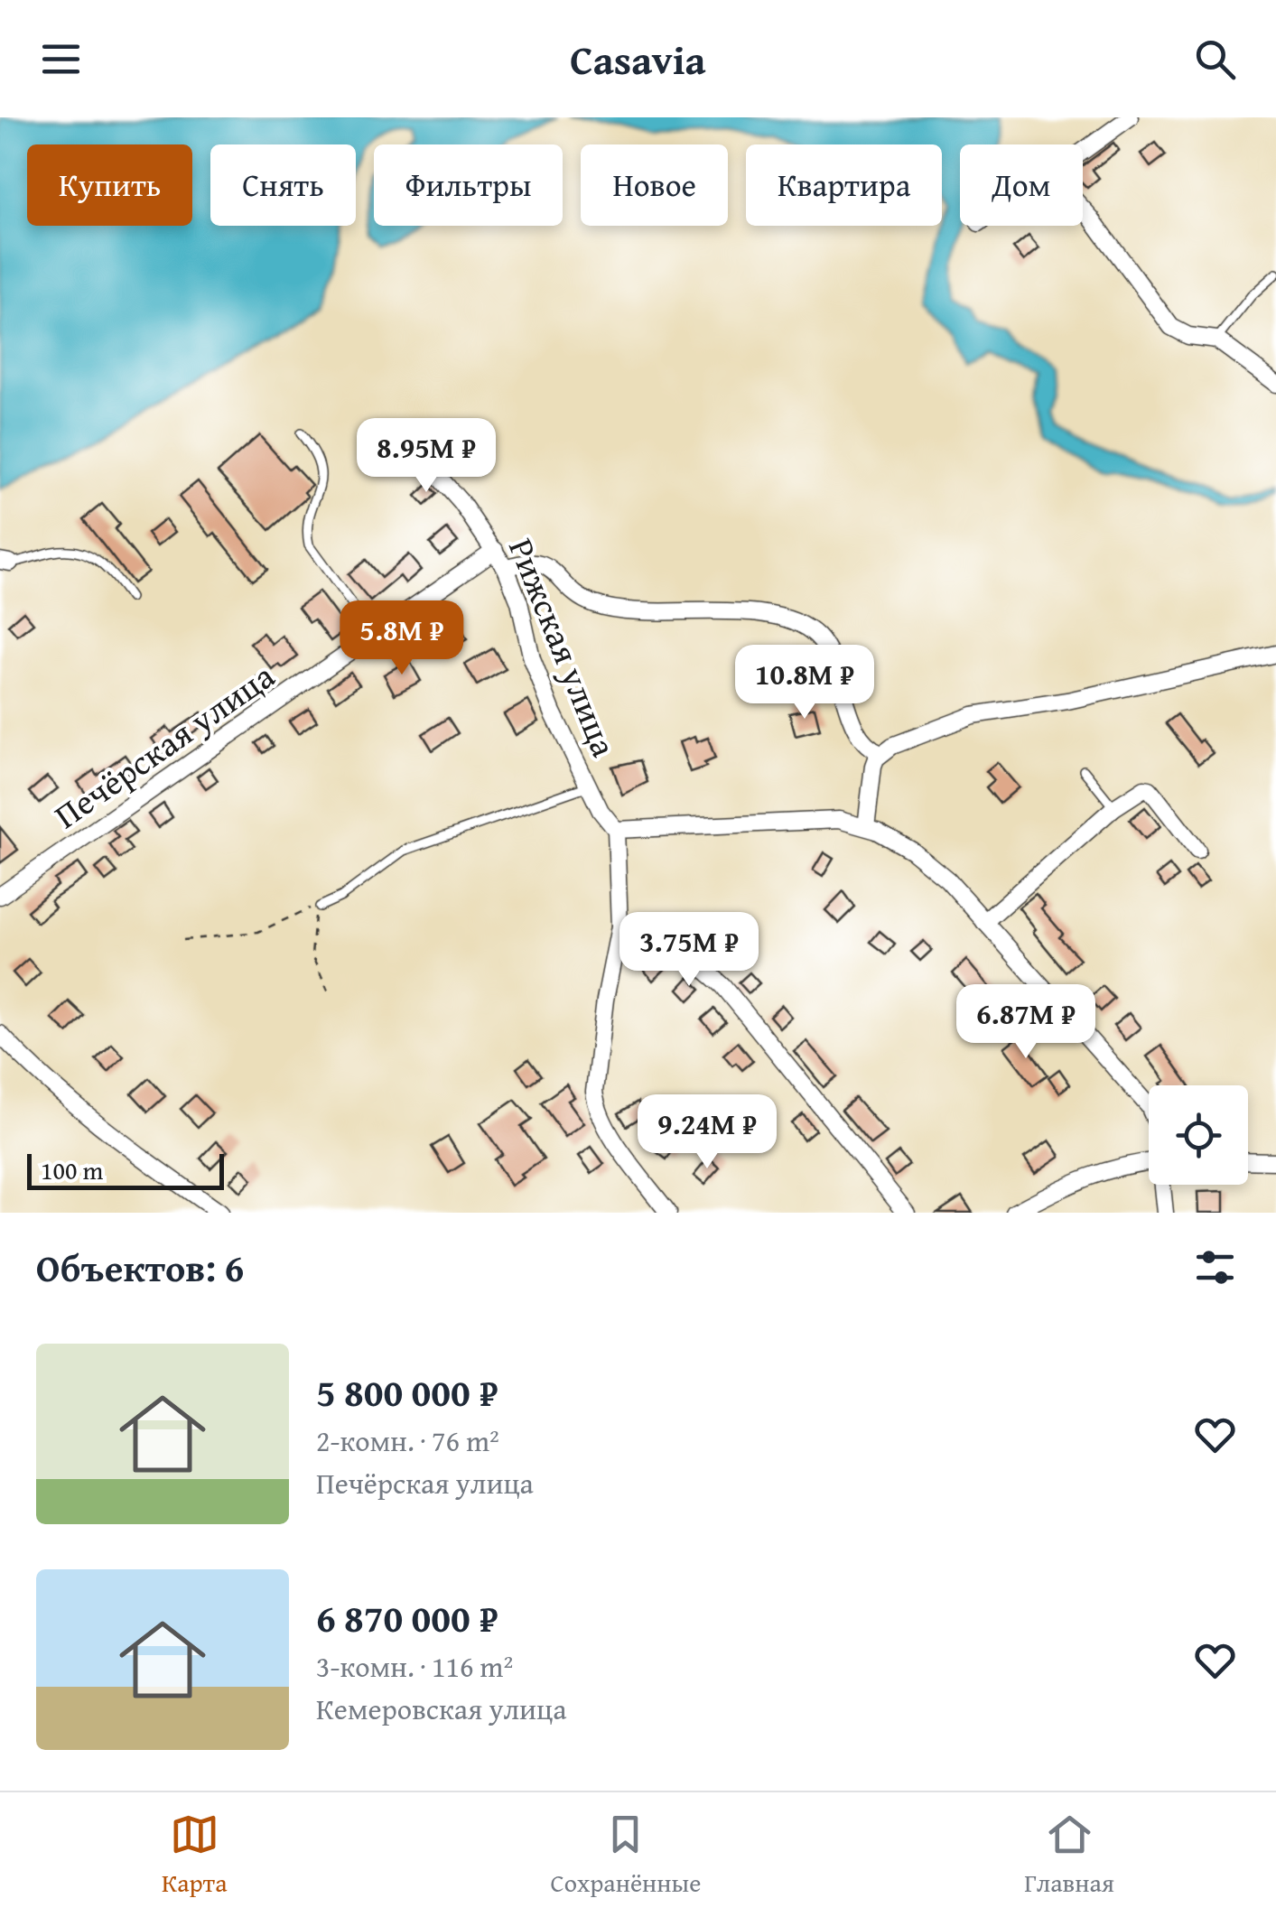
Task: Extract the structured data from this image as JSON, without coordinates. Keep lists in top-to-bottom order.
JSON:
{
  "streets": {
    "street": ["Рижская улица", "Печёрская улица"]
  },
  "crossings": [
    ["Рижская улица", "Печёрская улица"]
  ],
  "scale_bar": "100 m",
  "page": {
    "header": "Casavia",
    "chip": [
      "Купить",
      "Снять",
      "Фильтры",
      "Новое",
      "Квартира",
      "Дом"
    ],
    "price": [
      "8.95M ₽",
      "5.8M ₽",
      "10.8M ₽",
      "3.75M ₽",
      "6.87M ₽",
      "9.24M ₽"
    ],
    "scale": "100 m",
    "heading": "Объектов: 6",
    "list": [
      {
        "name": "5 800 000 ₽",
        "note": "2-комн. · 76 m² · Печёрская улица"
      },
      {
        "name": "6 870 000 ₽",
        "note": "3-комн. · 116 m² · Кемеровская улица"
      }
    ],
    "tabs": ["Карта", "Сохранённые", "Главная"]
  }
}
